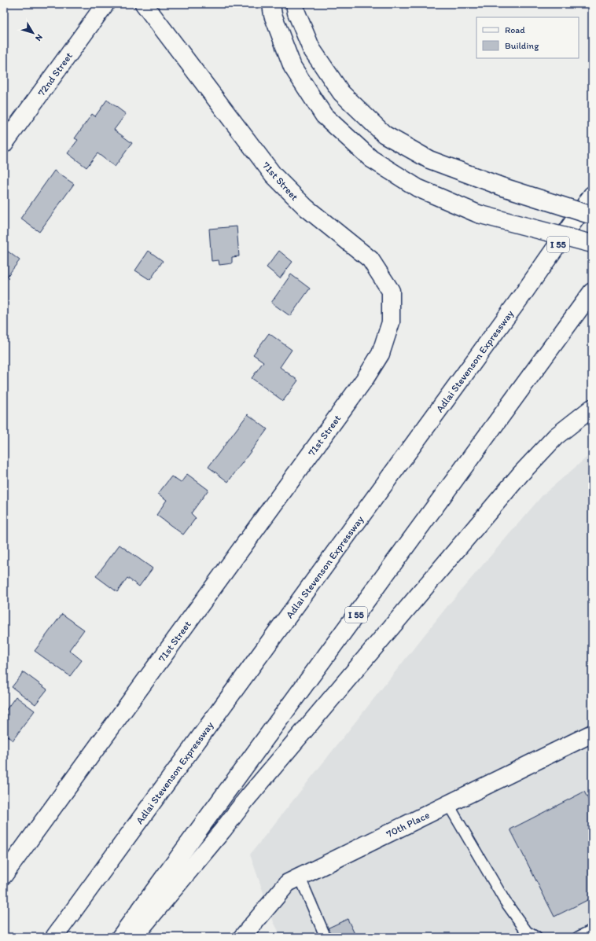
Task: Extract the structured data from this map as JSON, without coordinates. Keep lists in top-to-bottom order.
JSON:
{
  "streets": {
    "main road": [
      "72nd Street",
      "71st Street",
      "I 55",
      "Adlai Stevenson Expressway",
      "70th Place"
    ]
  },
  "legend": ["Road", "Building"],
  "north": "bottom right"
}
